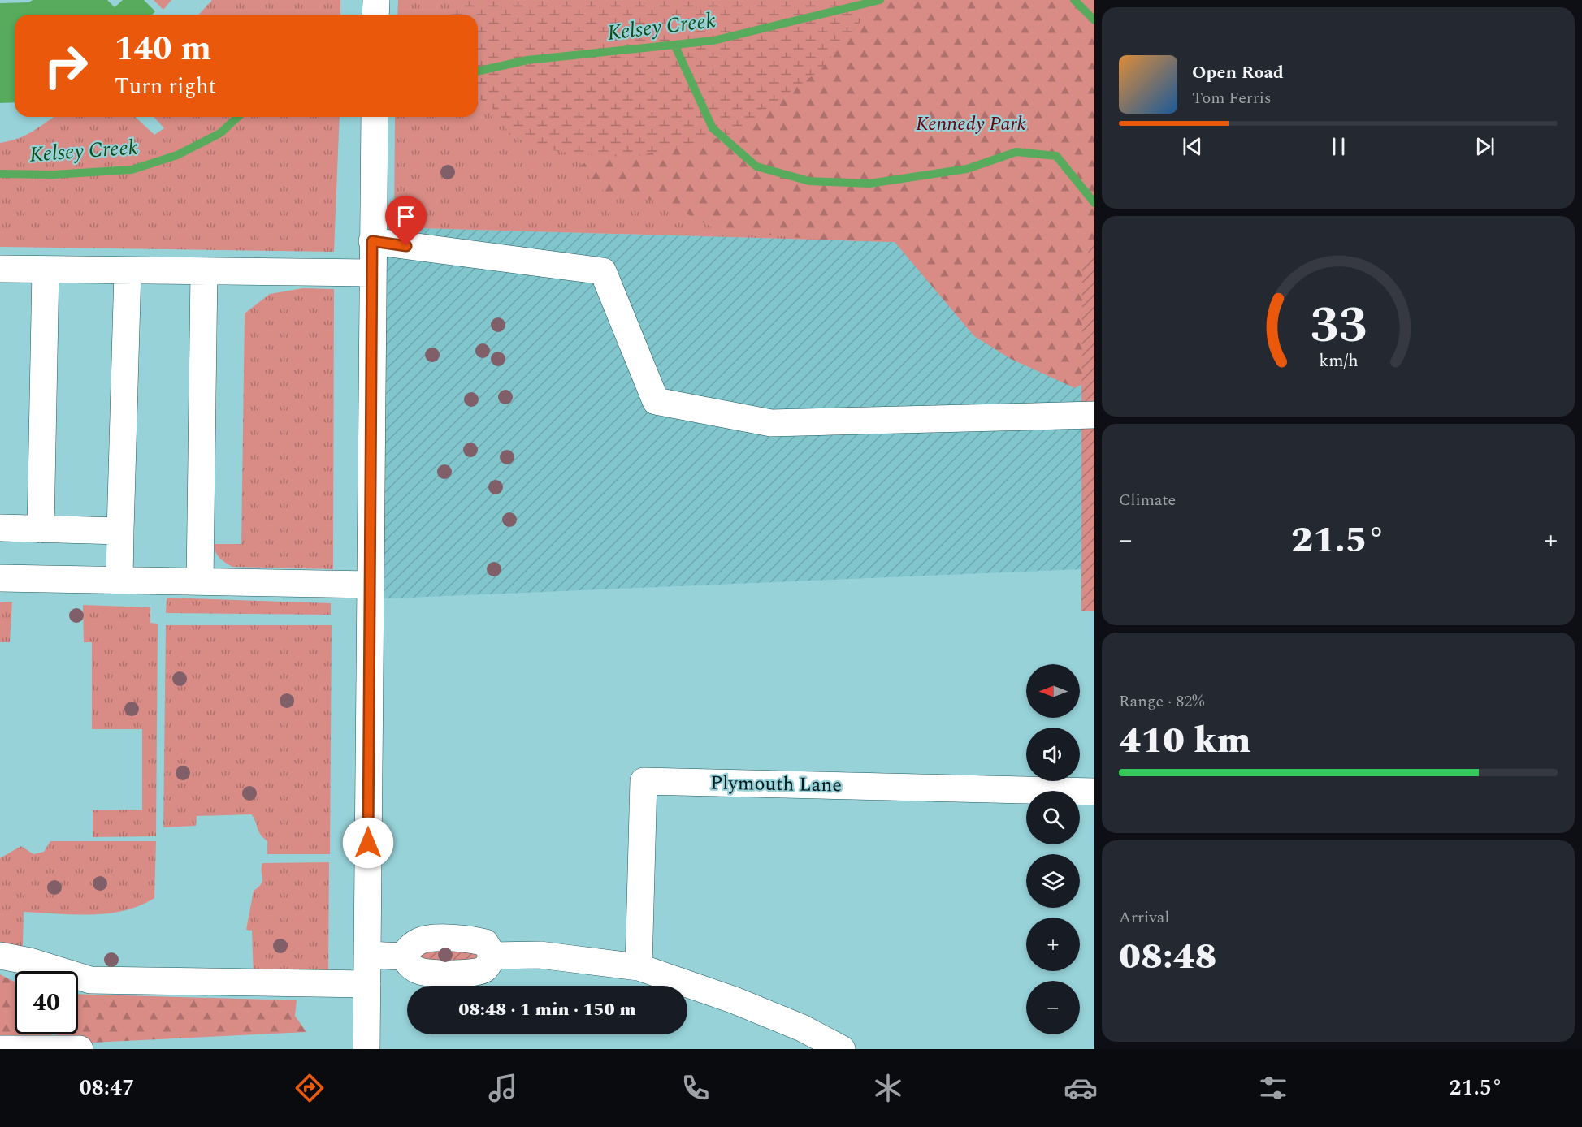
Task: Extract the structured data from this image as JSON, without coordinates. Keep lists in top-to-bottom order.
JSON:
{
  "streets": {
    "street": ["Plymouth Lane"]
  },
  "water": ["Kelsey Creek"],
  "parks": ["Kennedy Park"],
  "north": "left",
  "page": {
    "turn": ["140 m", "Turn right"],
    "song": ["Open Road", "Tom Ferris"],
    "tile": [
      "Climate",
      ["Range · 82%", "410 km"],
      ["Arrival", "08:48"]
    ],
    "heat": ["−", "21.5°", "+"],
    "map_buttons": ["+", "−"],
    "limit": "40",
    "trip": "08:48 · 1 min · 150 m",
    "tabs": ["08:47", "21.5°"],
    "gauge": ["33", "km/h"]
  }
}
